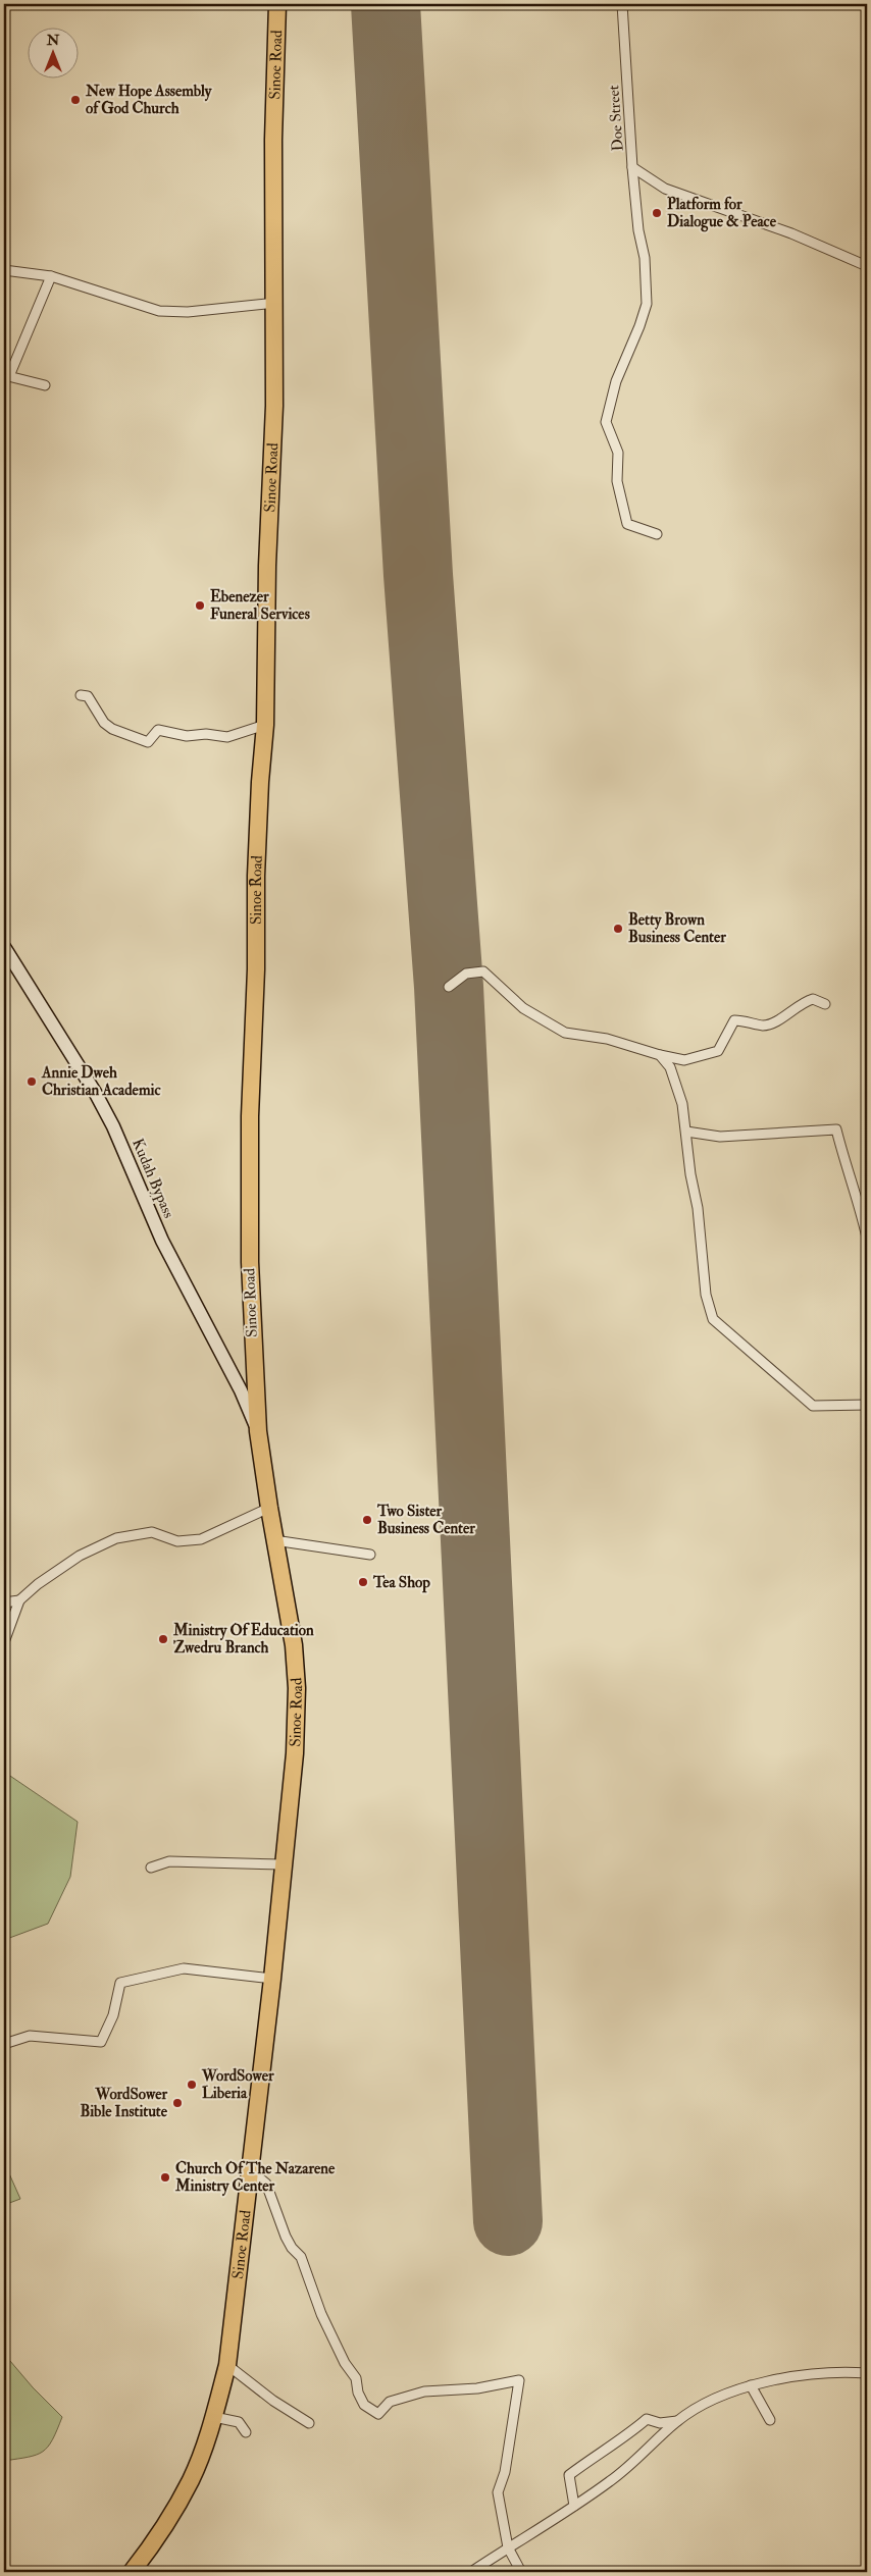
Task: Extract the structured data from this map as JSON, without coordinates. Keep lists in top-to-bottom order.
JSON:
{
  "streets": {
    "highway": ["Sinoe Road"],
    "street": ["Doe Street", "Kudah Bypass"]
  },
  "crossings": [
    ["Sinoe Road", "Kudah Bypass"]
  ],
  "places": [
    "New Hope Assembly of God Church",
    "Platform for Dialogue & Peace",
    "Ebenezer Funeral Services",
    "Betty Brown Business Center",
    "Annie Dweh Christian Academic",
    "Two Sister Business Center",
    "Tea Shop",
    "Ministry Of Education Zwedru Branch",
    "WordSower Liberia",
    "WordSower Bible Institute",
    "Church Of The Nazarene Ministry Center"
  ],
  "north": "top"
}
